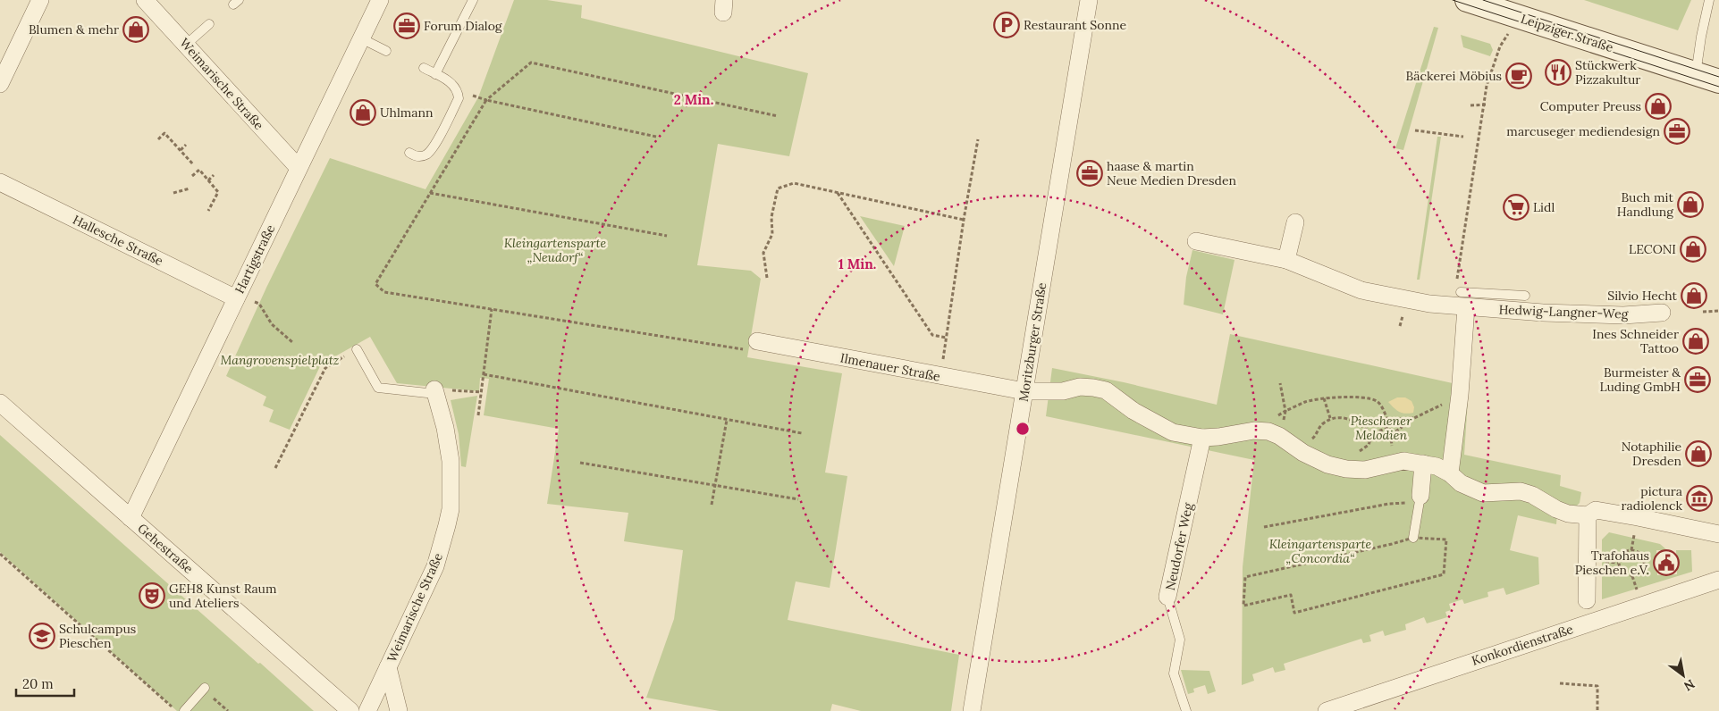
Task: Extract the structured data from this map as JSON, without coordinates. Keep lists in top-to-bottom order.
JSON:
{
  "streets": {
    "main road": ["Leipziger Straße"],
    "street": [
      "Weimarische Straße",
      "Hallesche Straße",
      "Hartigstraße",
      "Hedwig-Langner-Weg",
      "Moritzburger Straße",
      "Ilmenauer Straße",
      "Neudorfer Weg",
      "Gehestraße",
      "Konkordienstraße"
    ]
  },
  "crossings": [
    ["Weimarische Straße", "Hartigstraße"],
    ["Hallesche Straße", "Hartigstraße"],
    ["Hartigstraße", "Gehestraße"],
    ["Moritzburger Straße", "Ilmenauer Straße"],
    ["Ilmenauer Straße", "Neudorfer Weg"]
  ],
  "parks": [
    "Kleingartensparte „Neudorf“",
    "Mangrovenspielplatz",
    "Pieschener Melodien",
    "Kleingartensparte „Concordia“"
  ],
  "places": {
    "parking": ["Restaurant Sonne"],
    "office": [
      "Forum Dialog",
      "marcuseger mediendesign",
      "haase & martin Neue Medien Dresden",
      "Burmeister & Luding GmbH"
    ],
    "shop": [
      "Blumen & mehr",
      "Computer Preuss",
      "Uhlmann",
      "Buch mit Handlung",
      "LECONI",
      "Silvio Hecht",
      "Ines Schneider Tattoo",
      "Notaphilie Dresden"
    ],
    "restaurant": ["Stückwerk Pizzakultur"],
    "cafe": ["Bäckerei Möbius"],
    "supermarket": ["Lidl"],
    "museum": ["pictura radiolenck"],
    "public building": ["Trafohaus Pieschen e.V."],
    "theatre": ["GEH8 Kunst Raum und Ateliers"],
    "school or university": ["Schulcampus Pieschen"]
  },
  "scale_bar": "20 m",
  "north": "bottom right",
  "rings": ["2 Min.", "1 Min."]
}
